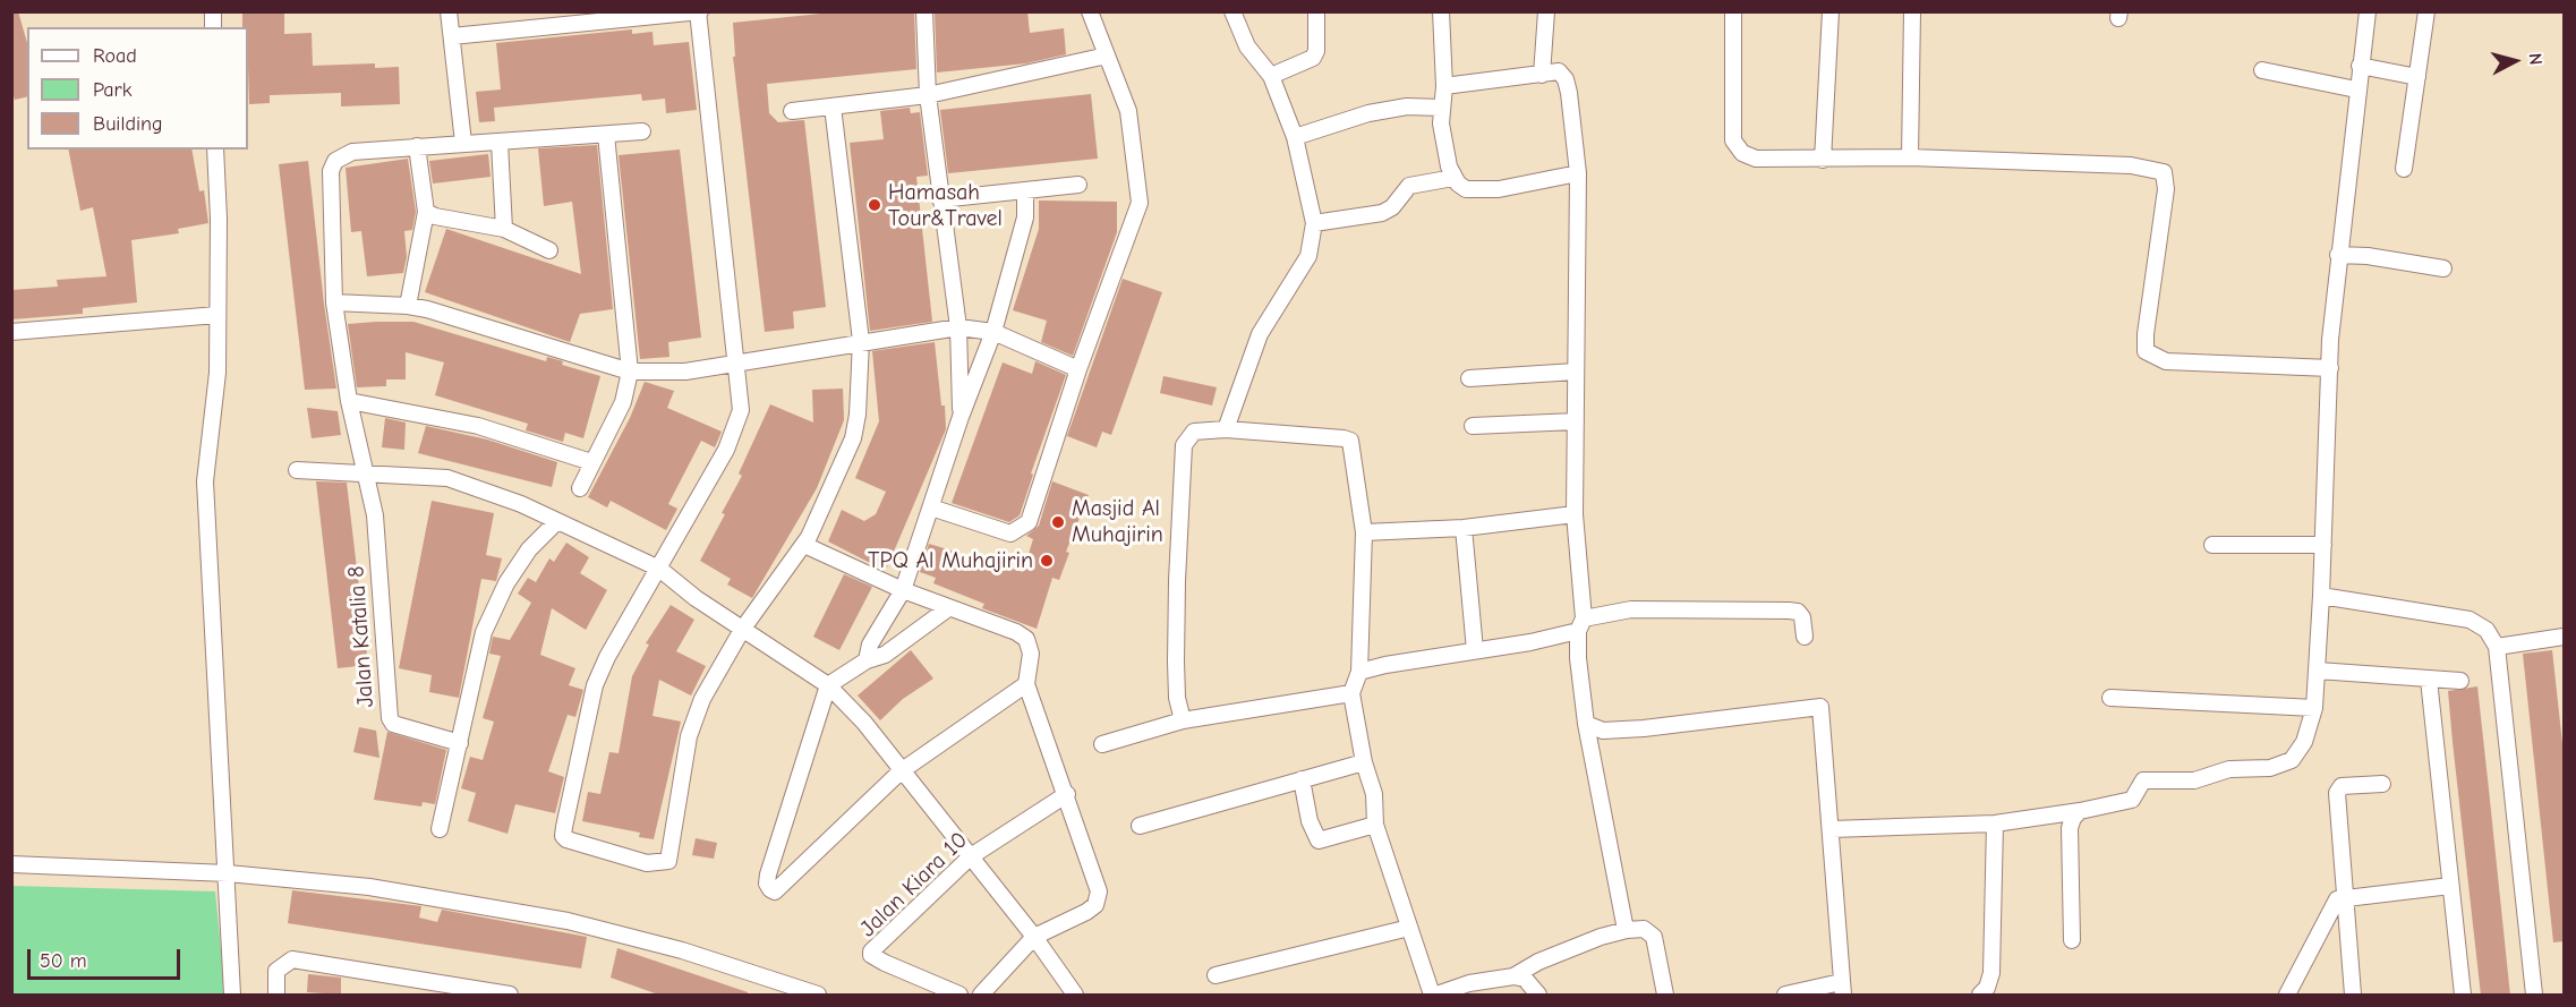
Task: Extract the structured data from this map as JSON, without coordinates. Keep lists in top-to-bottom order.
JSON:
{
  "streets": {
    "street": ["Jalan Katalia 8", "Jalan Kiara 10"]
  },
  "places": ["Hamasah Tour&Travel", "Masjid Al Muhajirin", "TPQ Al Muhajirin"],
  "legend": ["Road", "Park", "Building"],
  "scale_bar": "50 m",
  "north": "right"
}
